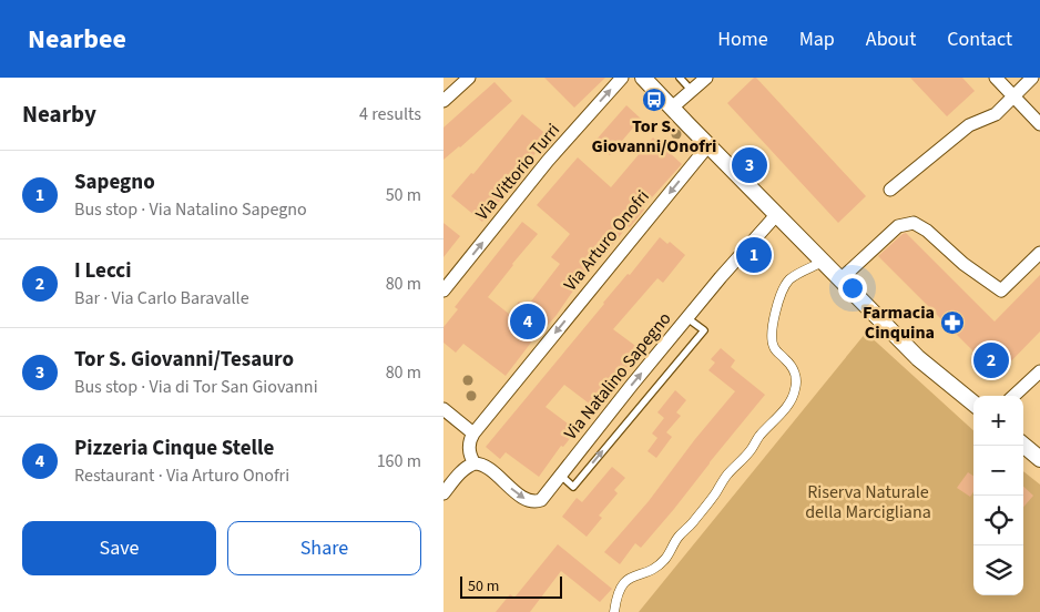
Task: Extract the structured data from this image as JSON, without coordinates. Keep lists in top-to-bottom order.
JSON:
{
  "streets": {
    "street": ["Via Vittorio Turri", "Via Arturo Onofri", "Via Natalino Sapegno"]
  },
  "one_way": ["Via Vittorio Turri", "Via Arturo Onofri", "Via Natalino Sapegno"],
  "parks": ["Riserva Naturale della Marcigliana"],
  "places": {
    "bus stop": ["Tor S. Giovanni/Onofri"],
    "pharmacy": ["Farmacia Cinquina"]
  },
  "scale_bar": "50 m",
  "page": {
    "header": "Nearbee",
    "nav": [
      "Home",
      "Map",
      "About",
      "Contact"
    ],
    "heading": ["Nearby", "4 results"],
    "pins": [
      "3",
      "1",
      "4",
      "2"
    ],
    "list": [
      {
        "mark": "1",
        "name": "Sapegno",
        "note": "Bus stop · Via Natalino Sapegno",
        "value": "50 m"
      },
      {
        "mark": "2",
        "name": "I Lecci",
        "note": "Bar · Via Carlo Baravalle",
        "value": "80 m"
      },
      {
        "mark": "3",
        "name": "Tor S. Giovanni/Tesauro",
        "note": "Bus stop · Via di Tor San Giovanni",
        "value": "80 m"
      },
      {
        "mark": "4",
        "name": "Pizzeria Cinque Stelle",
        "note": "Restaurant · Via Arturo Onofri",
        "value": "160 m"
      }
    ],
    "map_buttons": ["+", "−"],
    "buttons": ["Save", "Share"],
    "scale": "50 m"
  }
}
